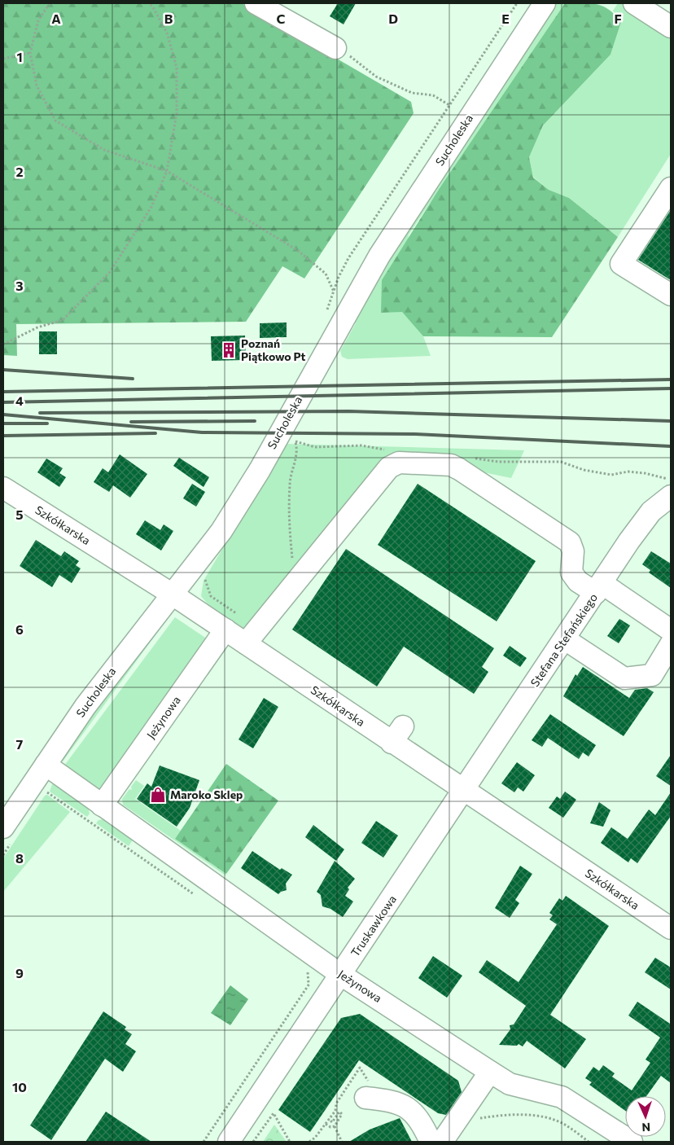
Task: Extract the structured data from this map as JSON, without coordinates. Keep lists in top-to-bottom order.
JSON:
{
  "streets": {
    "street": [
      "Sucholeska",
      "Szkółkarska",
      "Stefana Stefańskiego",
      "Jeżynowa",
      "Truskawkowa"
    ]
  },
  "crossings": [
    ["Sucholeska", "Szkółkarska"],
    ["Sucholeska", "Jeżynowa"],
    ["Szkółkarska", "Stefana Stefańskiego"],
    ["Szkółkarska", "Jeżynowa"],
    ["Szkółkarska", "Truskawkowa"],
    ["Stefana Stefańskiego", "Truskawkowa"],
    ["Jeżynowa", "Truskawkowa"]
  ],
  "places": {
    "building": ["Poznań Piątkowo Pt"],
    "shop": ["Maroko Sklep"]
  },
  "north": "bottom",
  "grid": {
    "columns": [
      "A",
      "B",
      "C",
      "D",
      "E",
      "F"
    ],
    "rows": [
      "1",
      "2",
      "3",
      "4",
      "5",
      "6",
      "7",
      "8",
      "9",
      "10"
    ]
  }
}
